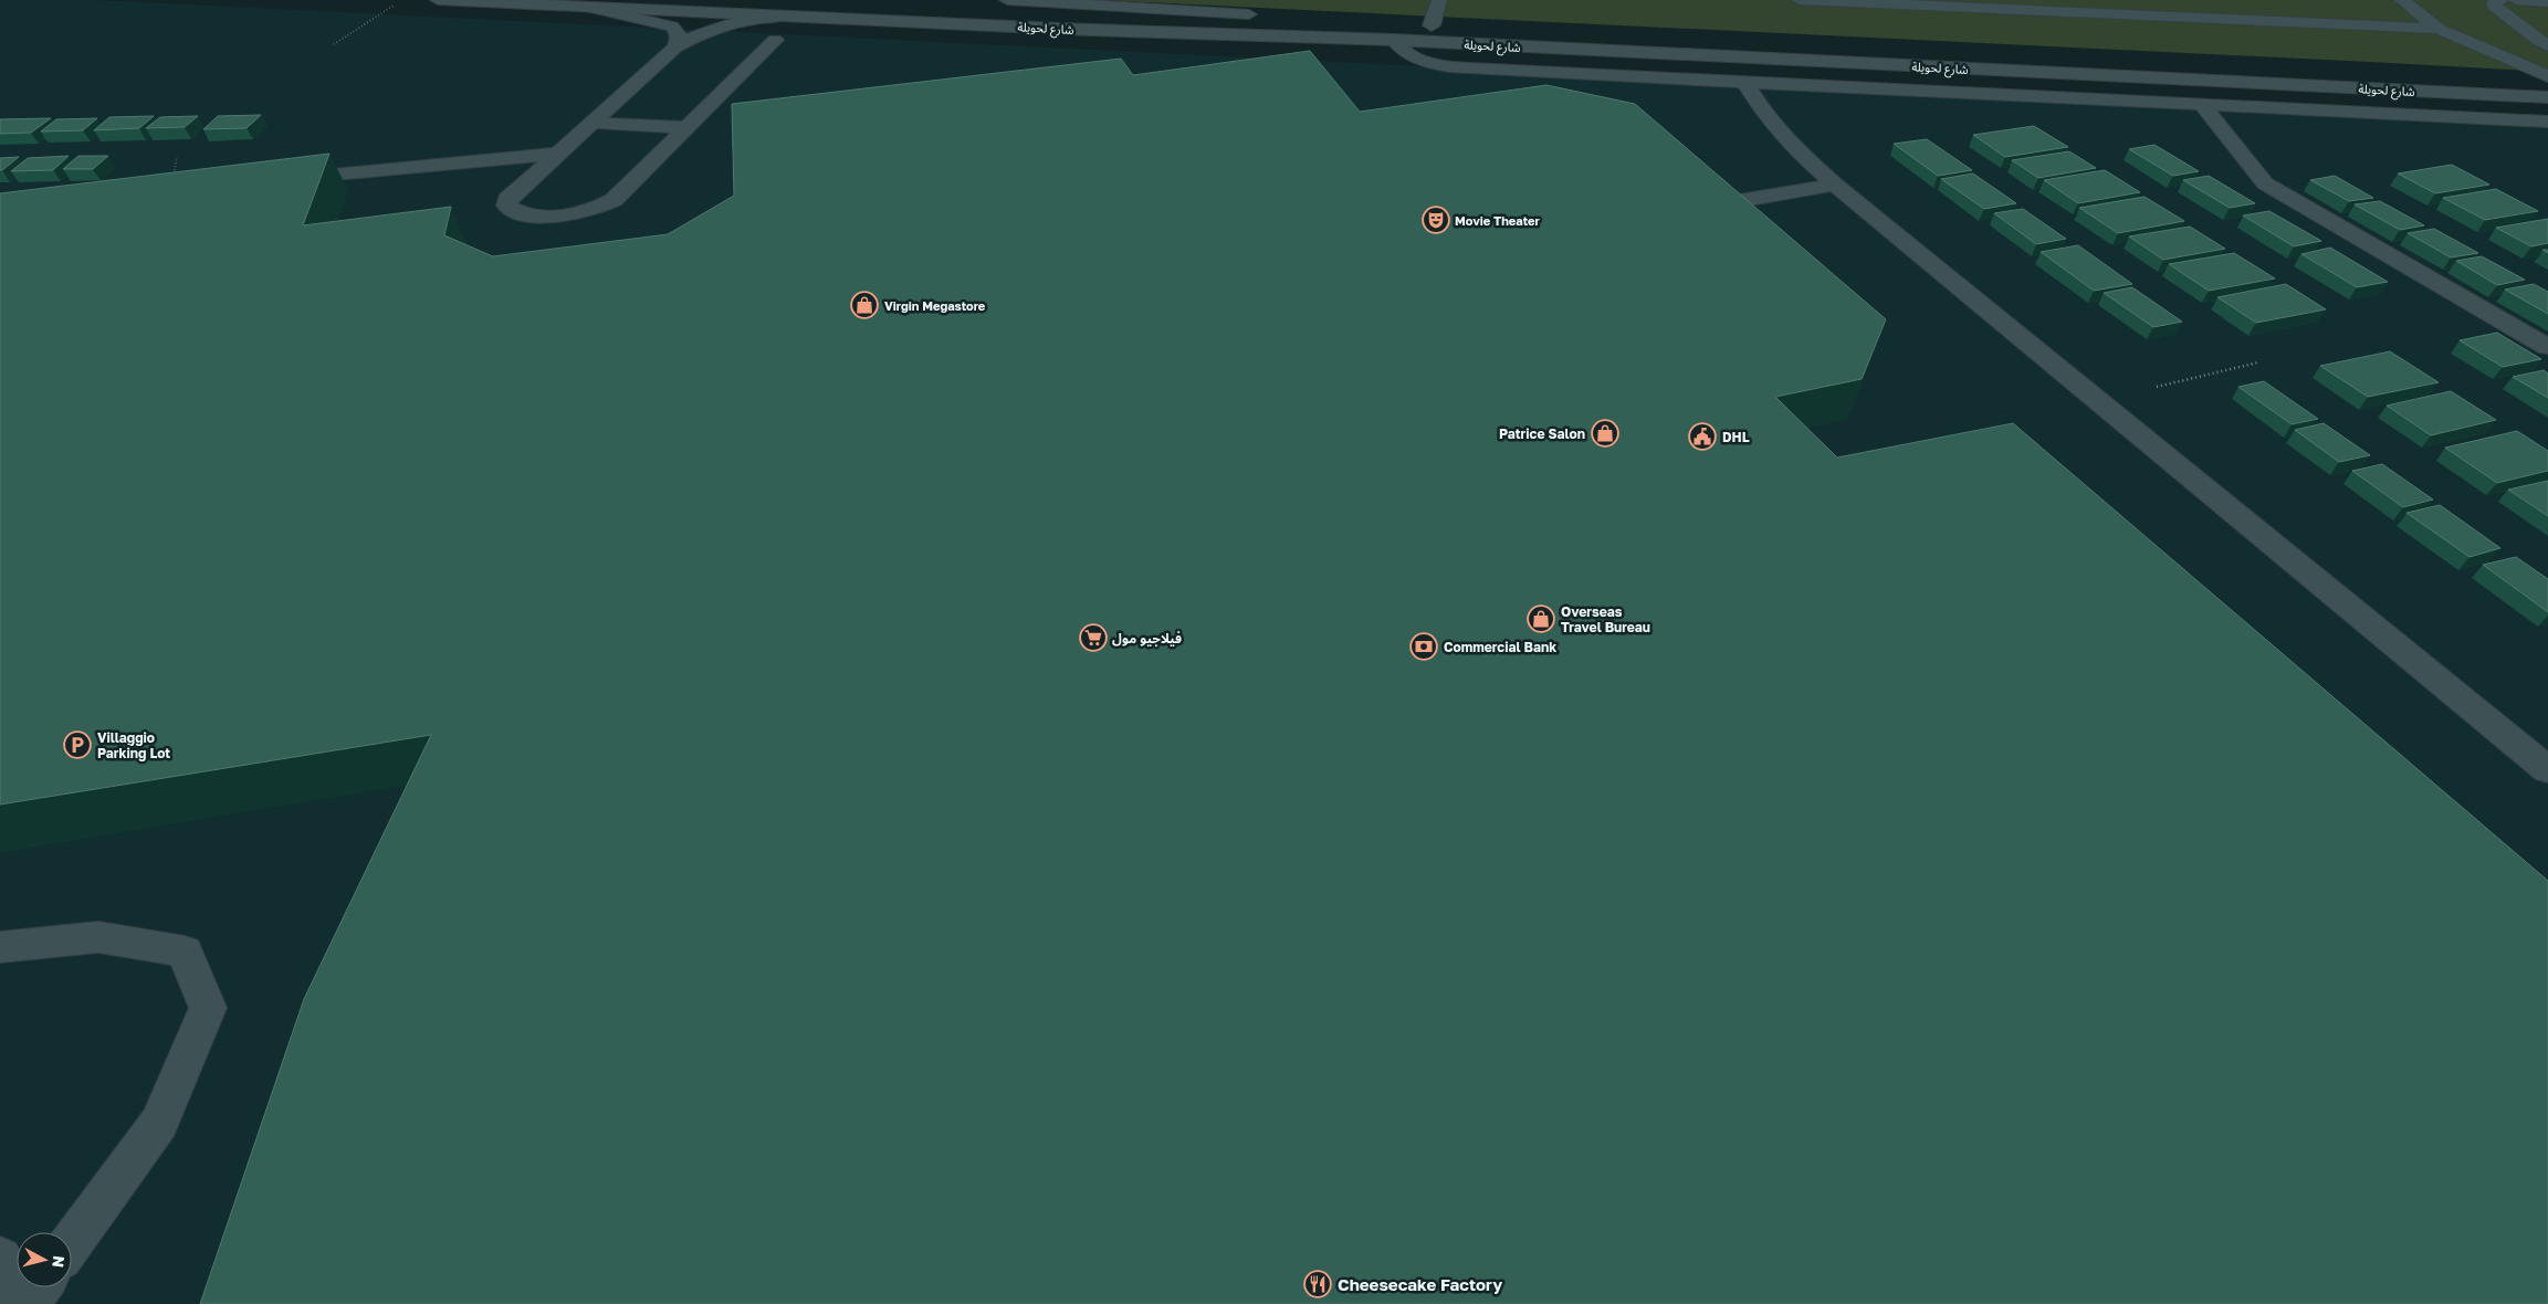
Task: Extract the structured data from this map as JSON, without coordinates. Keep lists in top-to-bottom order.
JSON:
{
  "streets": {
    "street": ["شارع لحويلة"]
  },
  "places": {
    "theatre": ["Movie Theater"],
    "shop": ["Virgin Megastore", "Patrice Salon", "Overseas Travel Bureau"],
    "public building": ["DHL"],
    "supermarket": ["فيلاجيو مول"],
    "bank": ["Commercial Bank"],
    "parking": ["Villaggio Parking Lot"],
    "restaurant": ["Cheesecake Factory"]
  },
  "north": "right"
}
